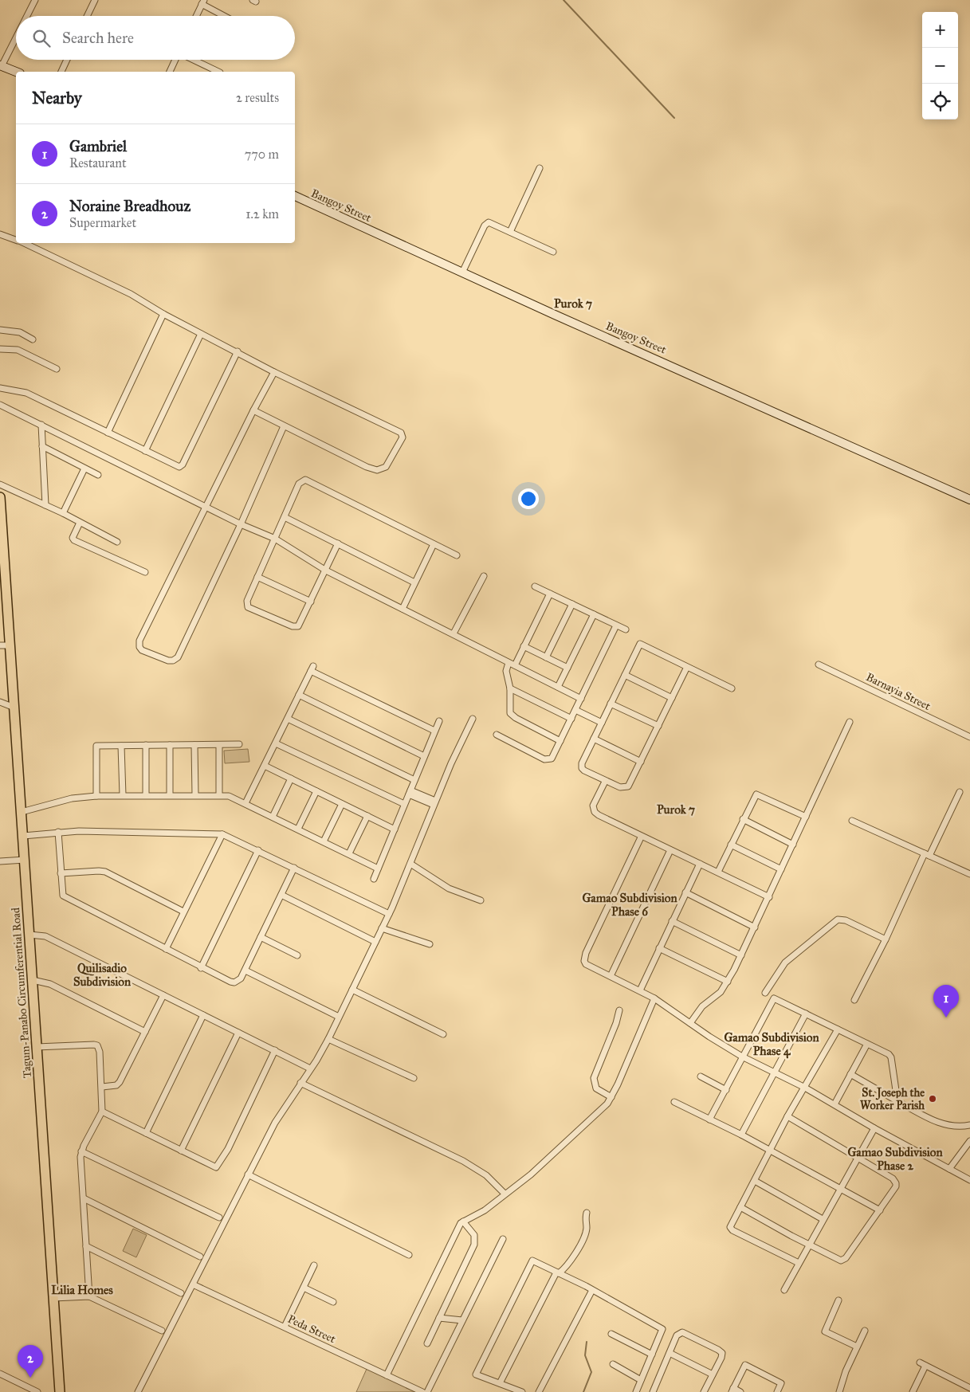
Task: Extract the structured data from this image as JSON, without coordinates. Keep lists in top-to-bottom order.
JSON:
{
  "streets": {
    "main road": ["Bangoy Street", "Tagum-Panabo Circumferential Road"],
    "street": ["Barnayia Street", "Peda Street"]
  },
  "districts": [
    "Purok 7",
    "Purok 7",
    "Gamao Subdivision Phase 6",
    "Quilisadio Subdivision",
    "Gamao Subdivision Phase 4",
    "Gamao Subdivision Phase 2",
    "Lilia Homes"
  ],
  "places": ["St. Joseph the Worker Parish"],
  "page": {
    "map_buttons": ["+", "−"],
    "search": "Search here",
    "heading": ["Nearby", "2 results"],
    "list": [
      {
        "mark": "1",
        "name": "Gambriel",
        "note": "Restaurant",
        "value": "770 m"
      },
      {
        "mark": "2",
        "name": "Noraine Breadhouz",
        "note": "Supermarket",
        "value": "1.2 km"
      }
    ],
    "pins": ["1", "2"]
  }
}
